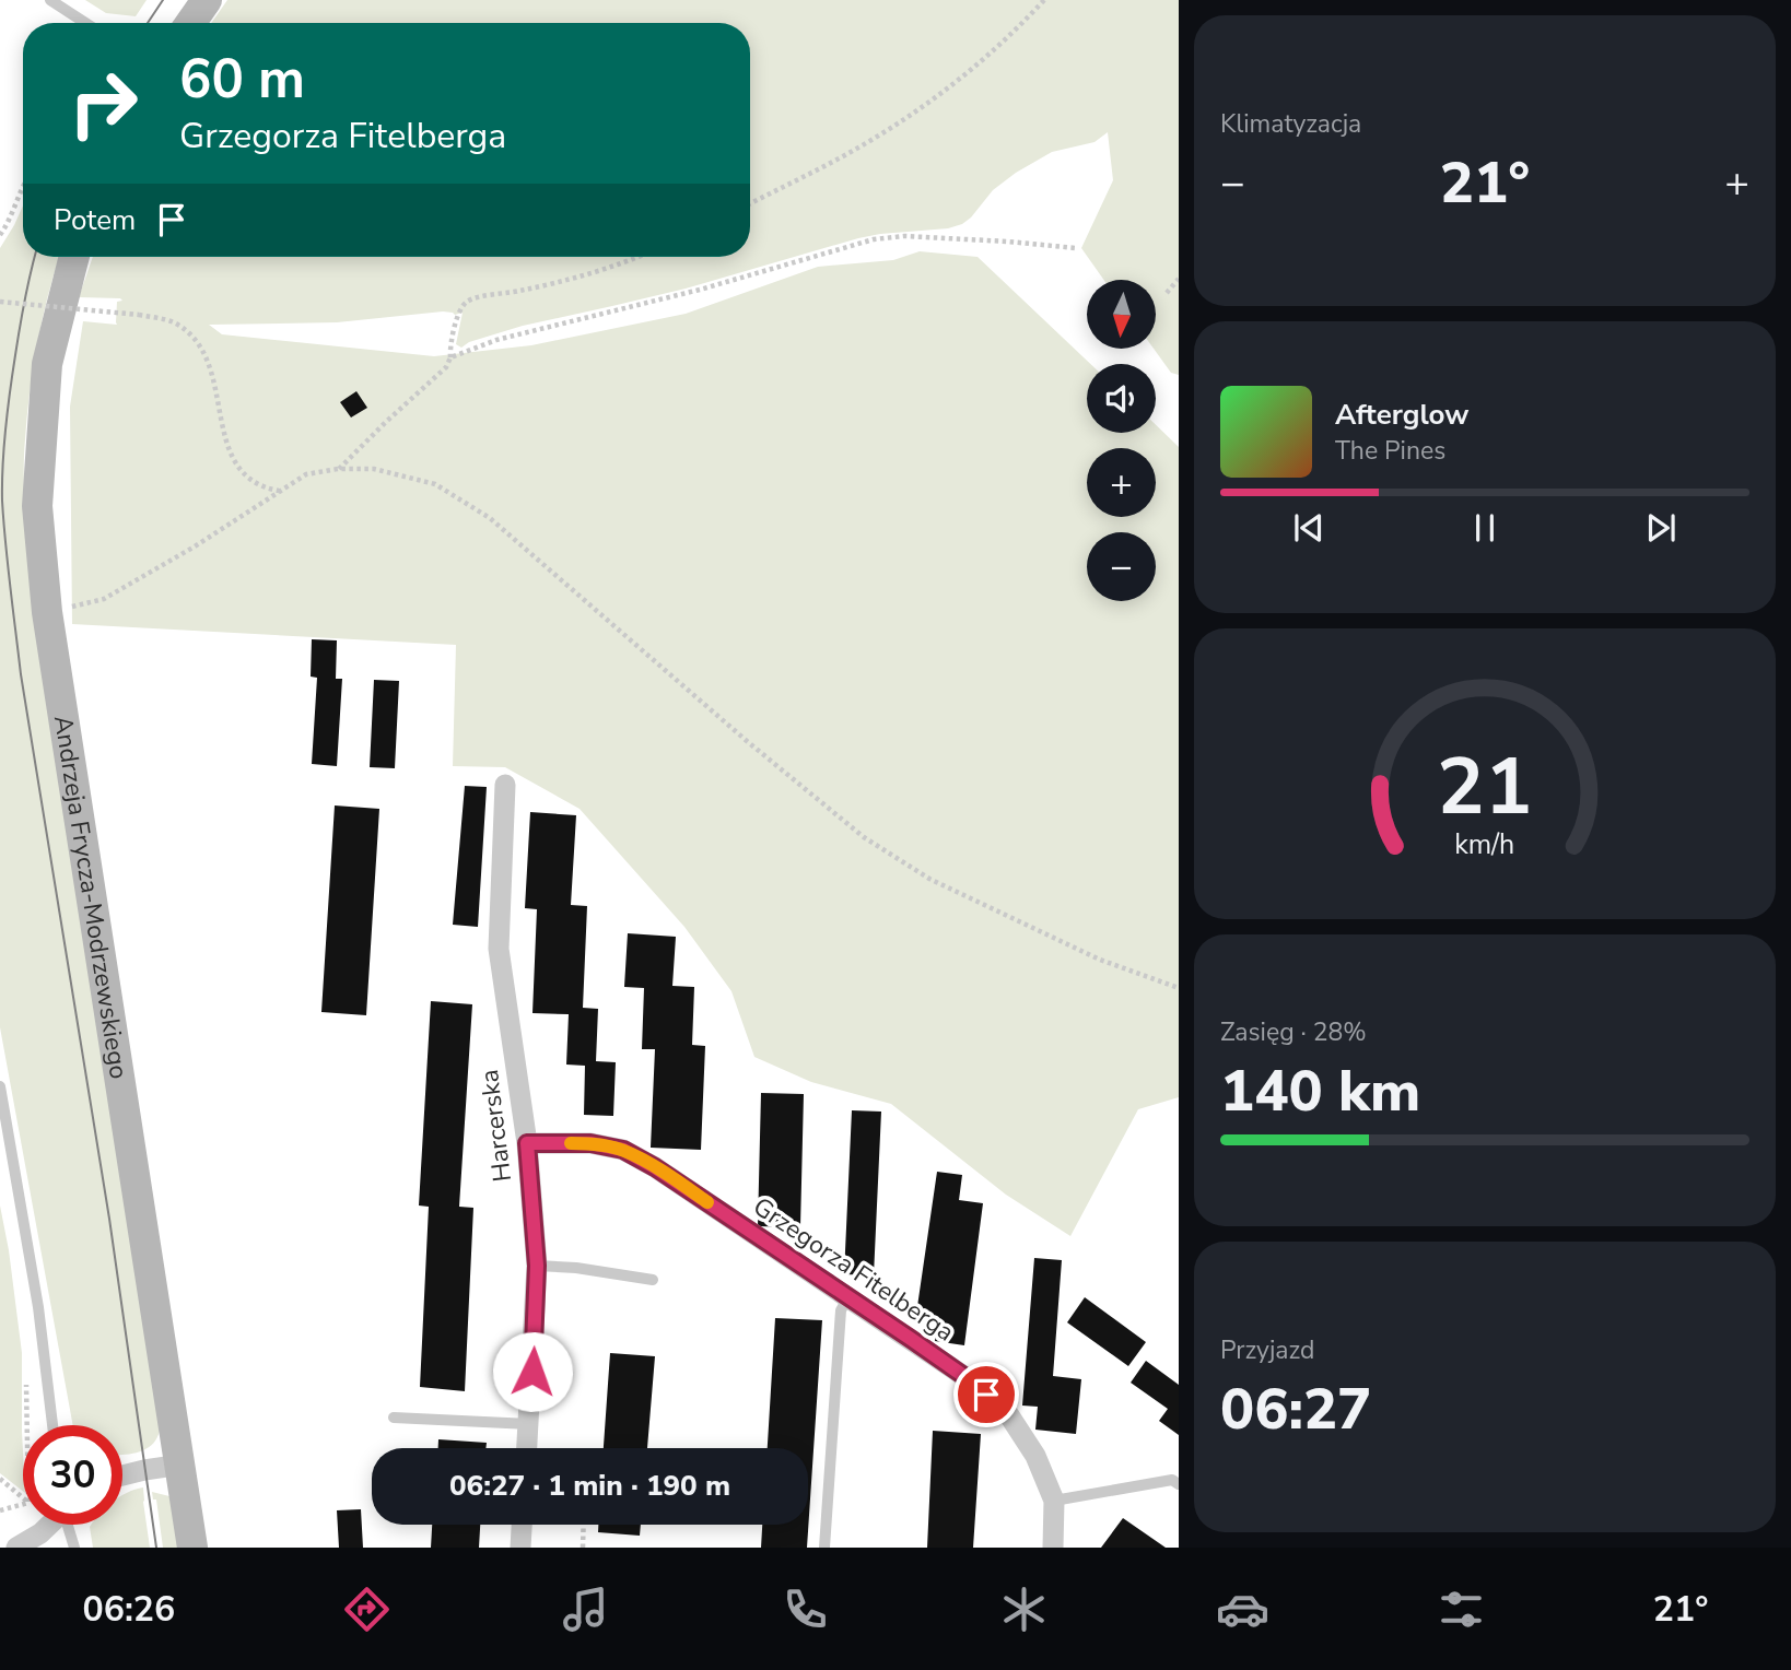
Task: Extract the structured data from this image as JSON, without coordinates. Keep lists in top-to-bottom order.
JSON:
{
  "streets": {
    "main road": ["Andrzeja Frycza-Modrzewskiego"],
    "street": ["Harcerska", "Grzegorza Fitelberga"]
  },
  "crossings": [
    ["Harcerska", "Grzegorza Fitelberga"]
  ],
  "north": "bottom",
  "page": {
    "tile": [
      "Klimatyzacja",
      ["Zasięg · 28%", "140 km"],
      ["Przyjazd", "06:27"]
    ],
    "turn": ["60 m", "Grzegorza Fitelberga"],
    "heat": ["−", "21°", "+"],
    "then": "Potem",
    "map_buttons": ["+", "−"],
    "song": ["Afterglow", "The Pines"],
    "limit": "30",
    "trip": "06:27 · 1 min · 190 m",
    "tabs": ["06:26", "21°"],
    "gauge": ["21", "km/h"]
  }
}
